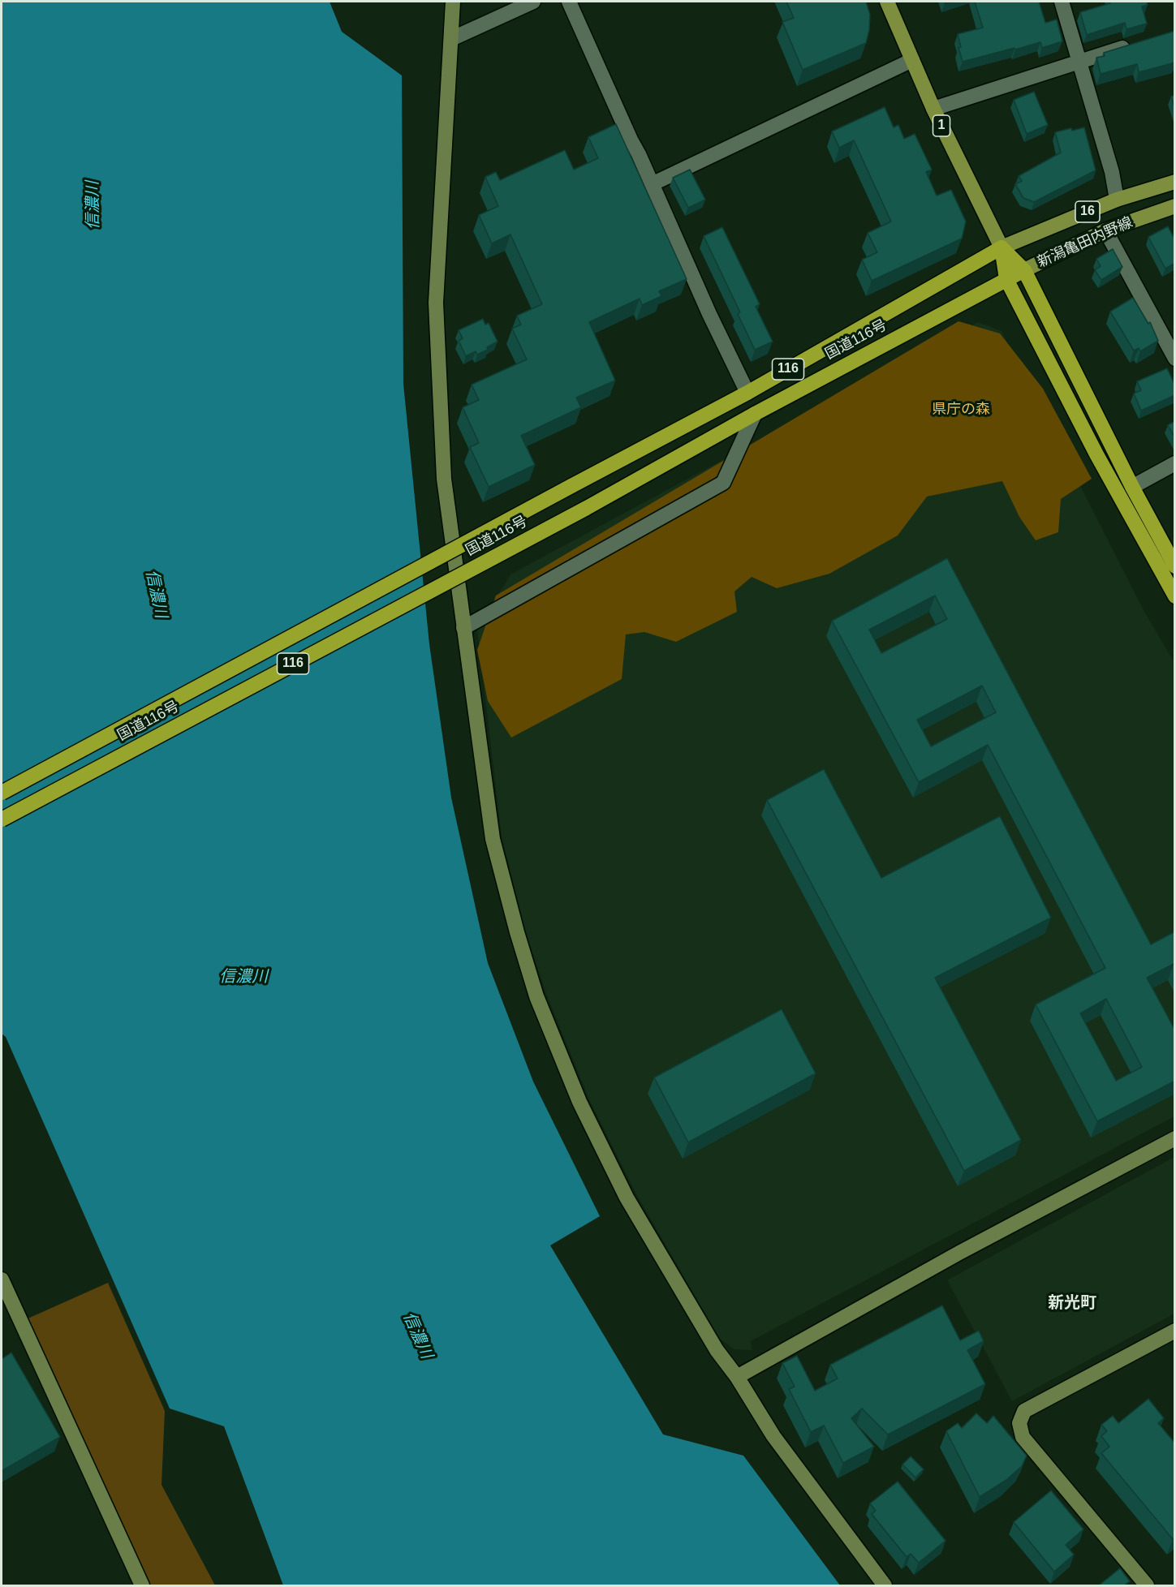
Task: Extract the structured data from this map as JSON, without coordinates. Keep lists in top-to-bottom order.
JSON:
{
  "streets": {
    "highway": ["国道116号", "116"],
    "main road": ["1", "16", "新潟亀田内野線"]
  },
  "crossings": [
    ["1", "新潟亀田内野線"],
    ["1", "国道116号"],
    ["新潟亀田内野線", "国道116号"]
  ],
  "districts": ["新光町"],
  "water": ["信濃川"],
  "parks": ["県庁の森"]
}
